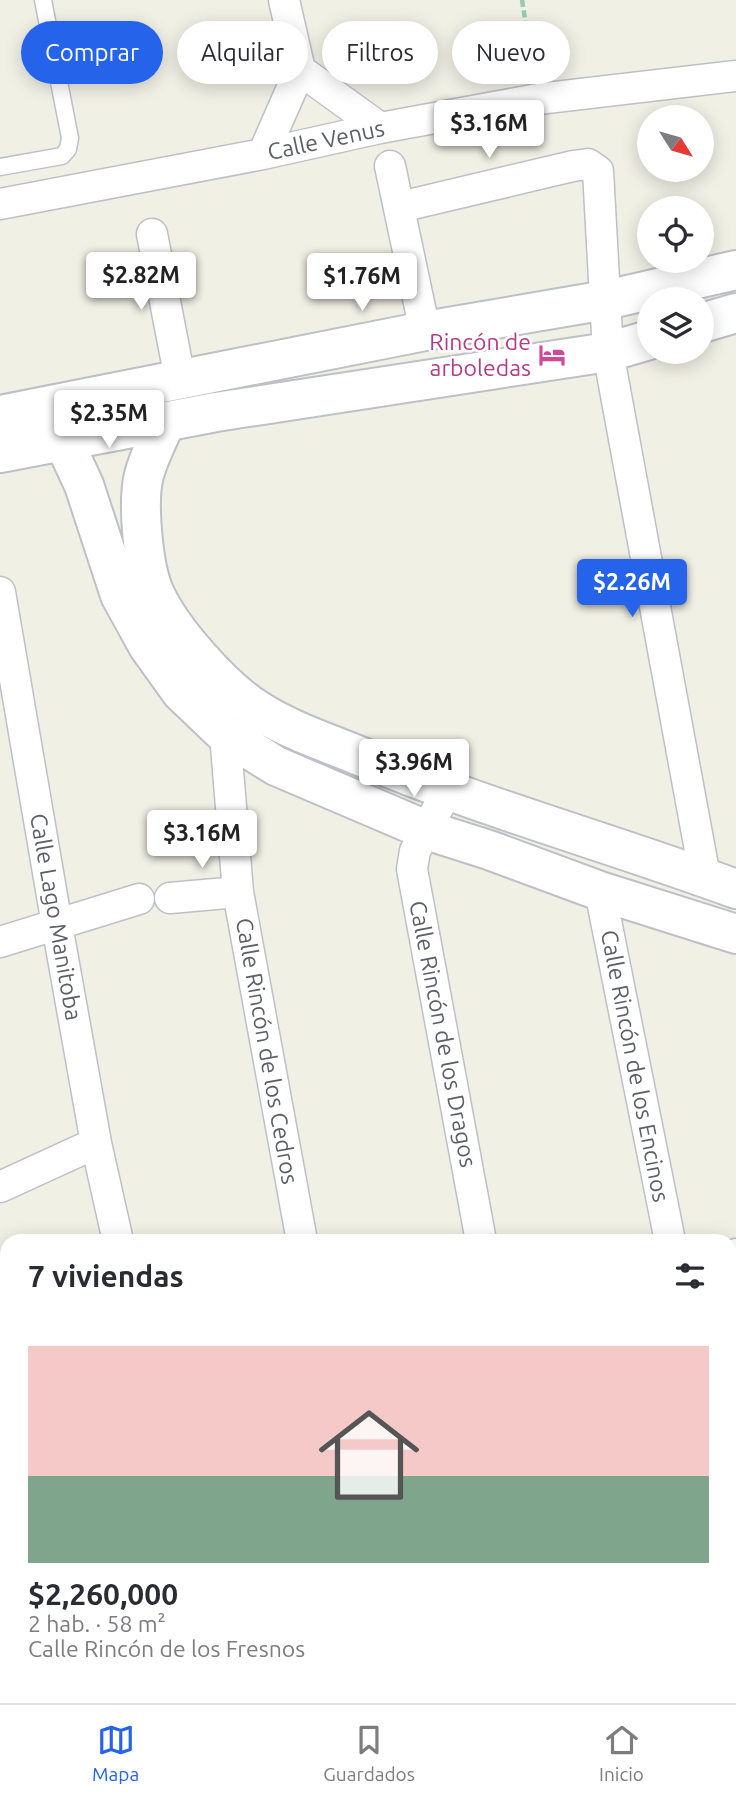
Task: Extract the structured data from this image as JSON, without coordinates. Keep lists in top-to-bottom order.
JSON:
{
  "streets": {
    "street": [
      "Calle Venus",
      "Calle Lago Manitoba",
      "Calle Rincón de los Dragos",
      "Calle Rincón de los Cedros",
      "Calle Rincón de los Encinos"
    ]
  },
  "places": {
    "hotel": ["Rincón de arboledas"]
  },
  "north": "bottom right",
  "page": {
    "chip": [
      "Comprar",
      "Alquilar",
      "Filtros",
      "Nuevo"
    ],
    "price": [
      "$3.16M",
      "$2.82M",
      "$1.76M",
      "$2.35M",
      "$2.26M",
      "$3.96M",
      "$3.16M"
    ],
    "heading": "7 viviendas",
    "list": [
      {
        "name": "$2,260,000",
        "note": "2 hab. · 58 m² · Calle Rincón de los Fresnos"
      }
    ],
    "tabs": ["Mapa", "Guardados", "Inicio"]
  }
}
